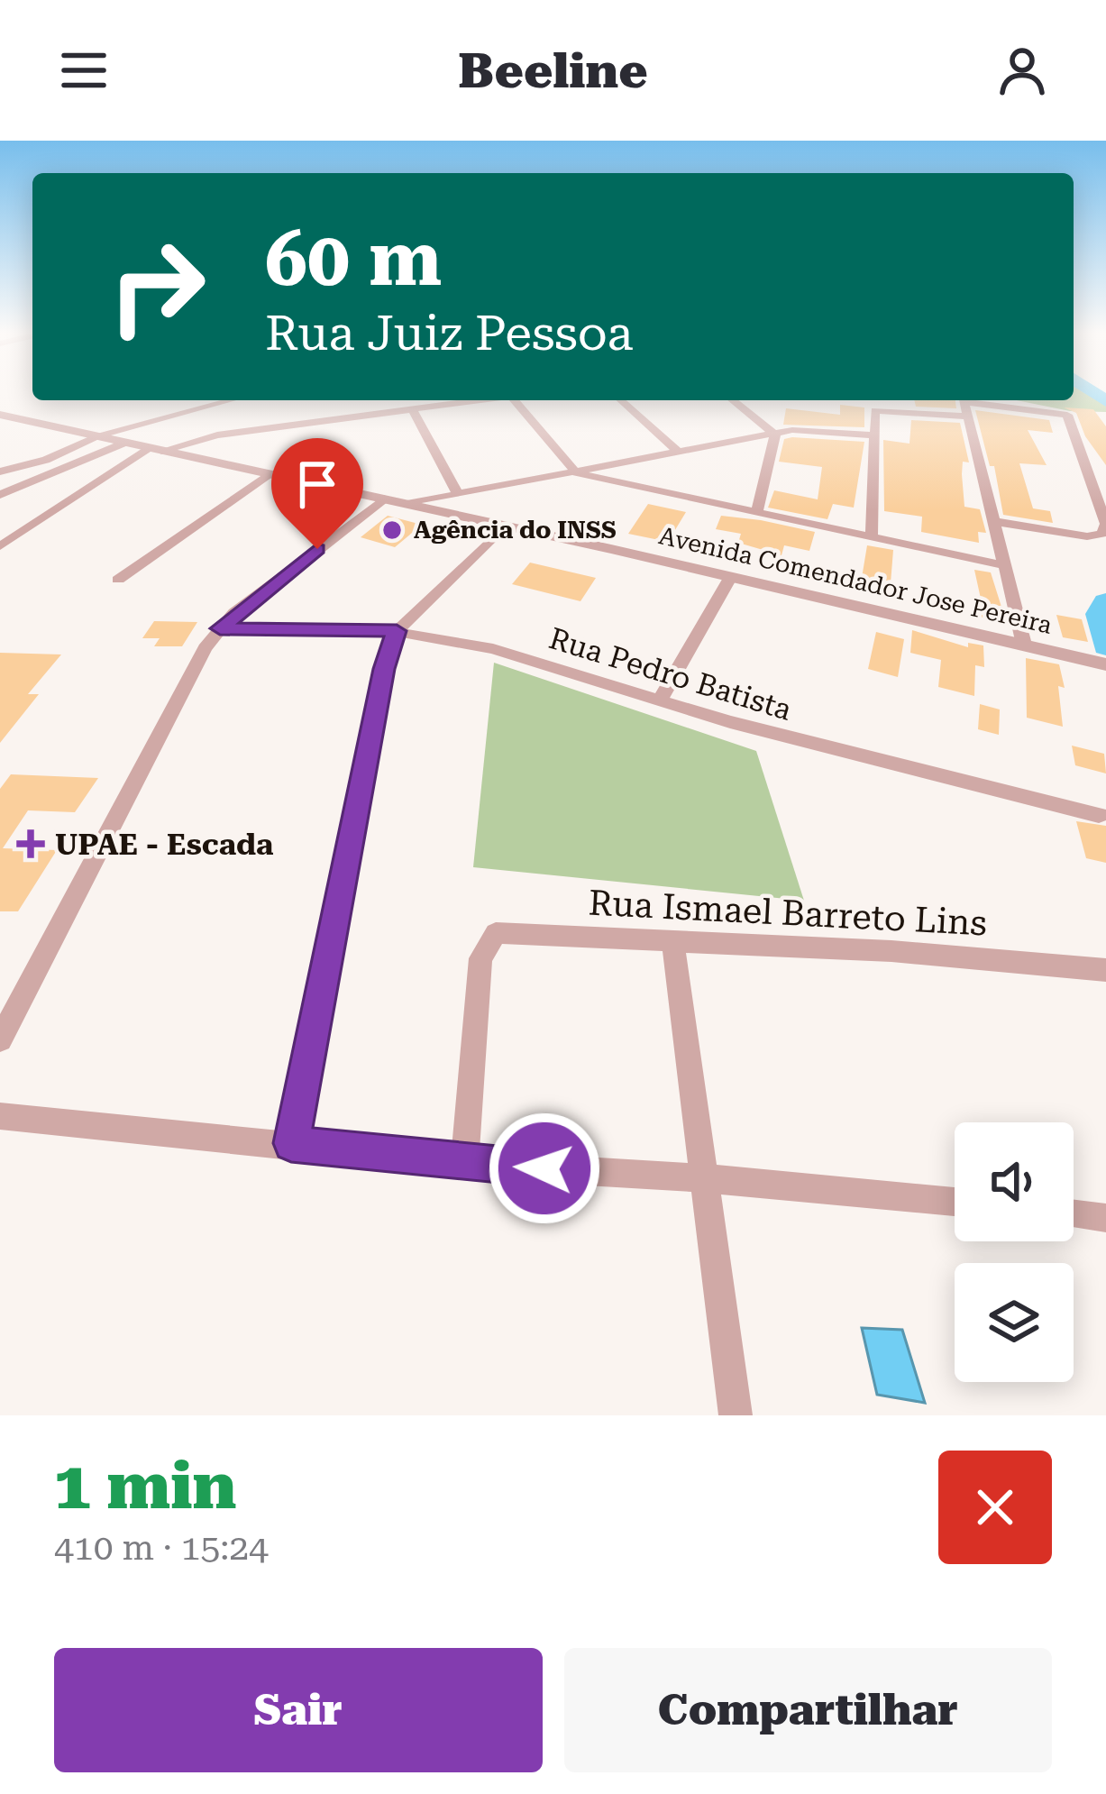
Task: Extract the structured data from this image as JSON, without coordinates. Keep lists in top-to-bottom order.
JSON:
{
  "streets": {
    "street": ["Avenida Comendador Jose Pereira", "Rua Pedro Batista", "Rua Ismael Barreto Lins"]
  },
  "places": {
    "other": ["Agência do INSS"],
    "health": ["UPAE - Escada"]
  },
  "page": {
    "header": "Beeline",
    "turn": ["60 m", "Rua Juiz Pessoa"],
    "heading": ["1 min", "410 m · 15:24"],
    "buttons": ["Sair", "Compartilhar"]
  }
}
